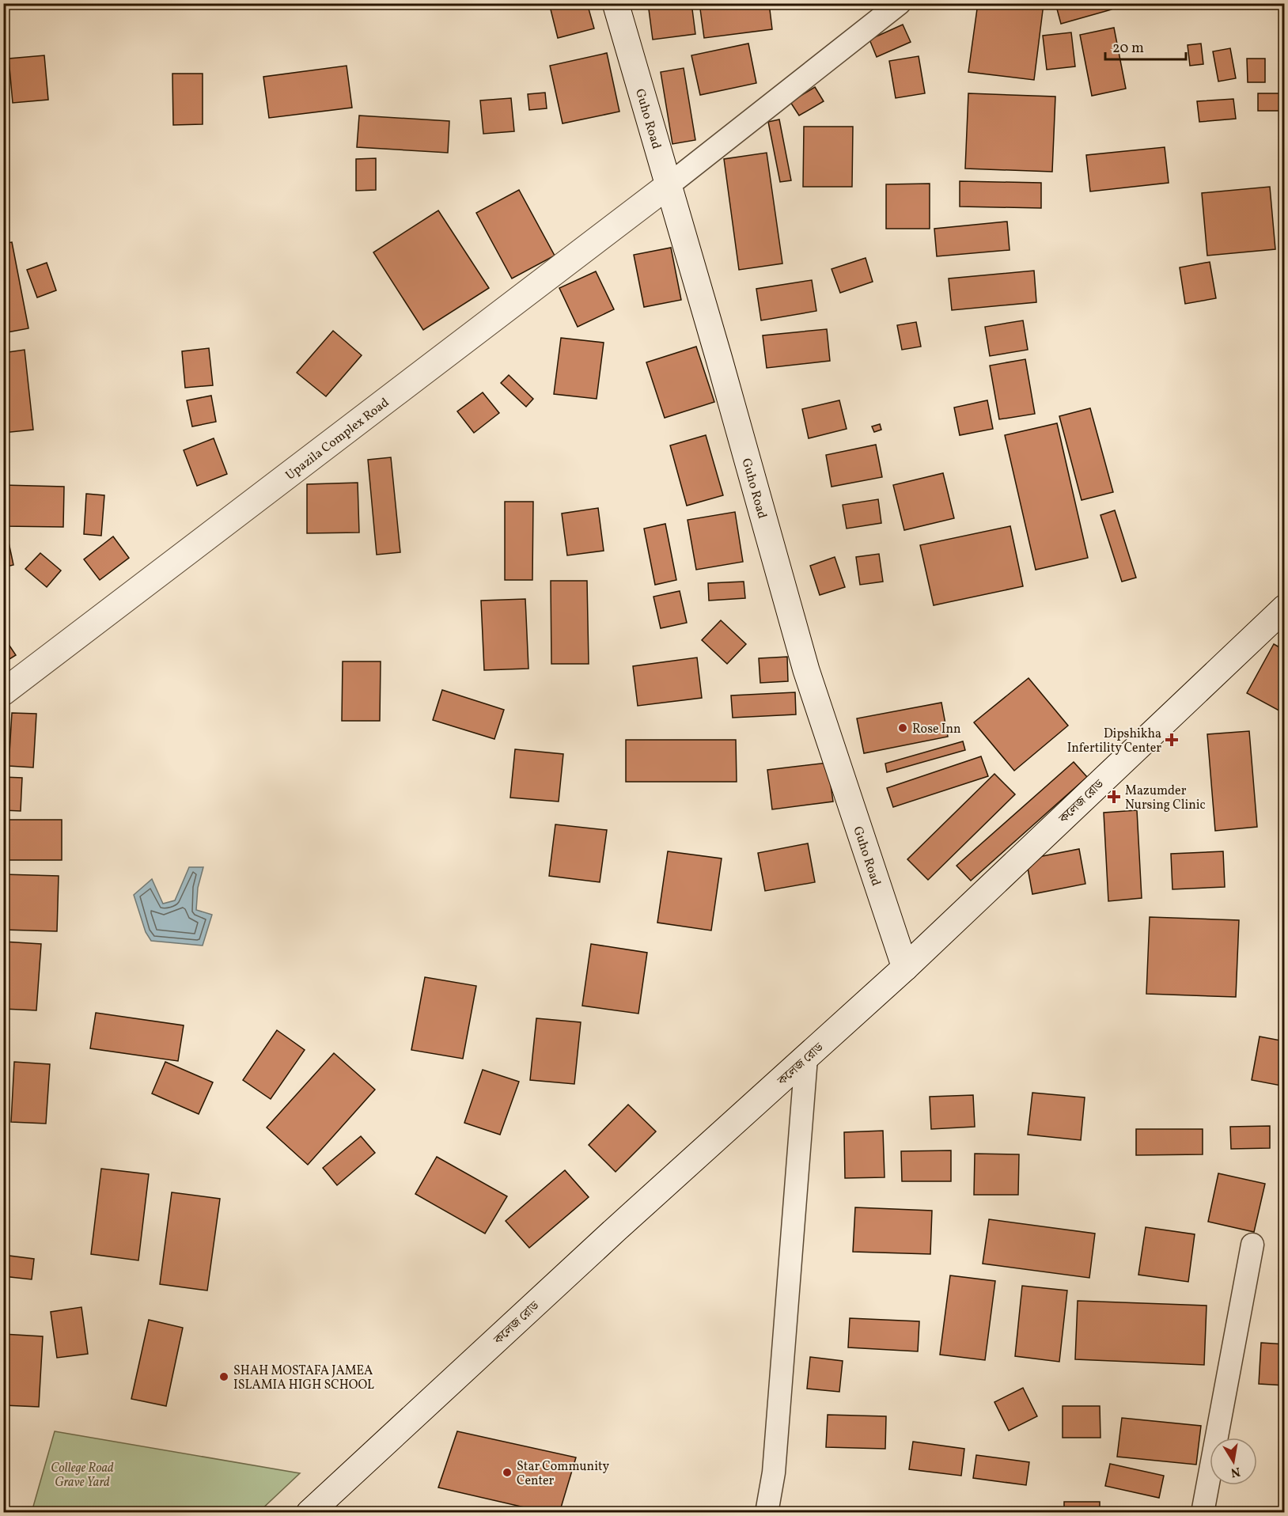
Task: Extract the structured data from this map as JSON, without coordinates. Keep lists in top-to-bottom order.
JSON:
{
  "streets": {
    "main road": ["Guho Road", "Upazila Complex Road", "কলেজ রোড"]
  },
  "crossings": [
    ["Guho Road", "Upazila Complex Road"],
    ["Guho Road", "কলেজ রোড"]
  ],
  "parks": ["College Road Grave Yard"],
  "places": {
    "other": ["Rose Inn", "SHAH MOSTAFA JAMEA ISLAMIA HIGH SCHOOL", "Star Community Center"],
    "health": ["Dipshikha Infertility Center", "Mazumder Nursing Clinic"]
  },
  "scale_bar": "20 m",
  "north": "bottom"
}
